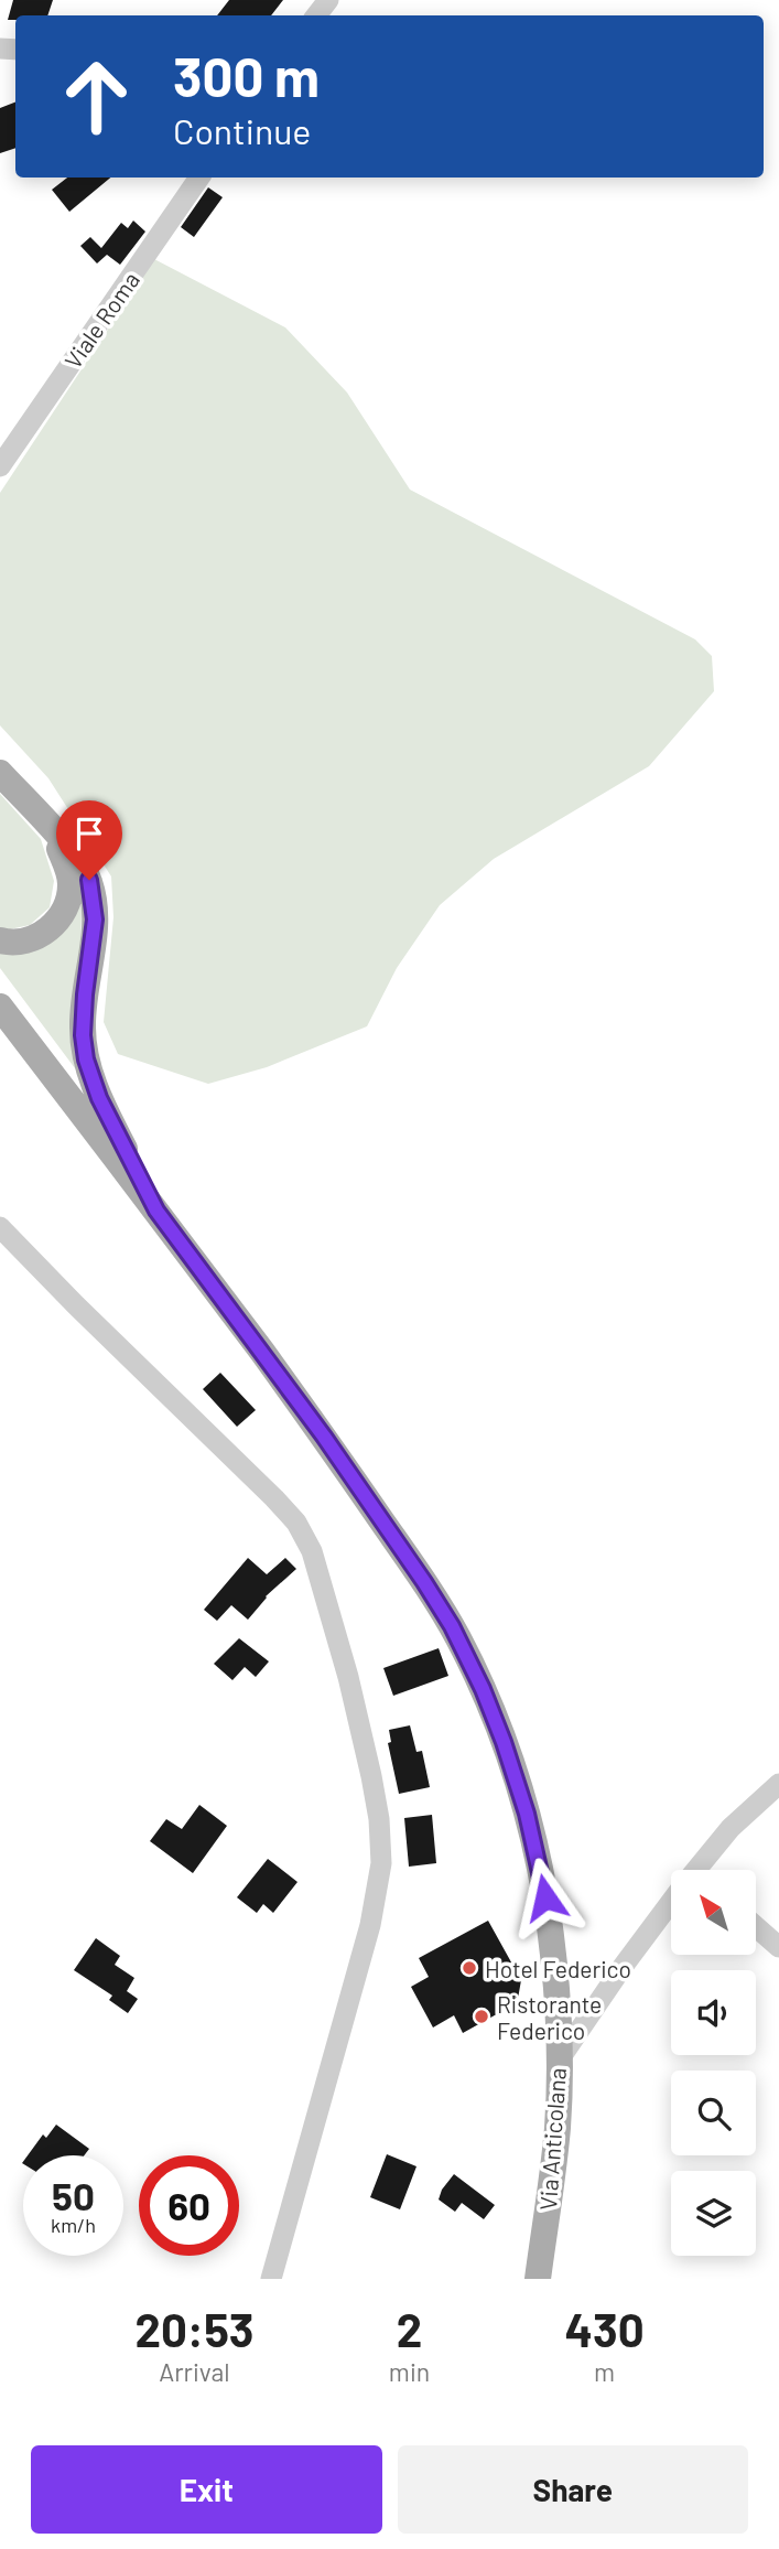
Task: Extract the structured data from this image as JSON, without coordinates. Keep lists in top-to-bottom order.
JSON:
{
  "streets": {
    "main road": ["Via Anticolana"],
    "street": ["Viale Roma"]
  },
  "places": ["Hotel Federico", "Ristorante Federico"],
  "north": "top left",
  "page": {
    "turn": ["300 m", "Continue"],
    "speed": "50 km/h",
    "limit": "60",
    "eta": [
      "20:53",
      "Arrival",
      "2",
      "min",
      "430",
      "m"
    ],
    "buttons": ["Exit", "Share"]
  }
}
